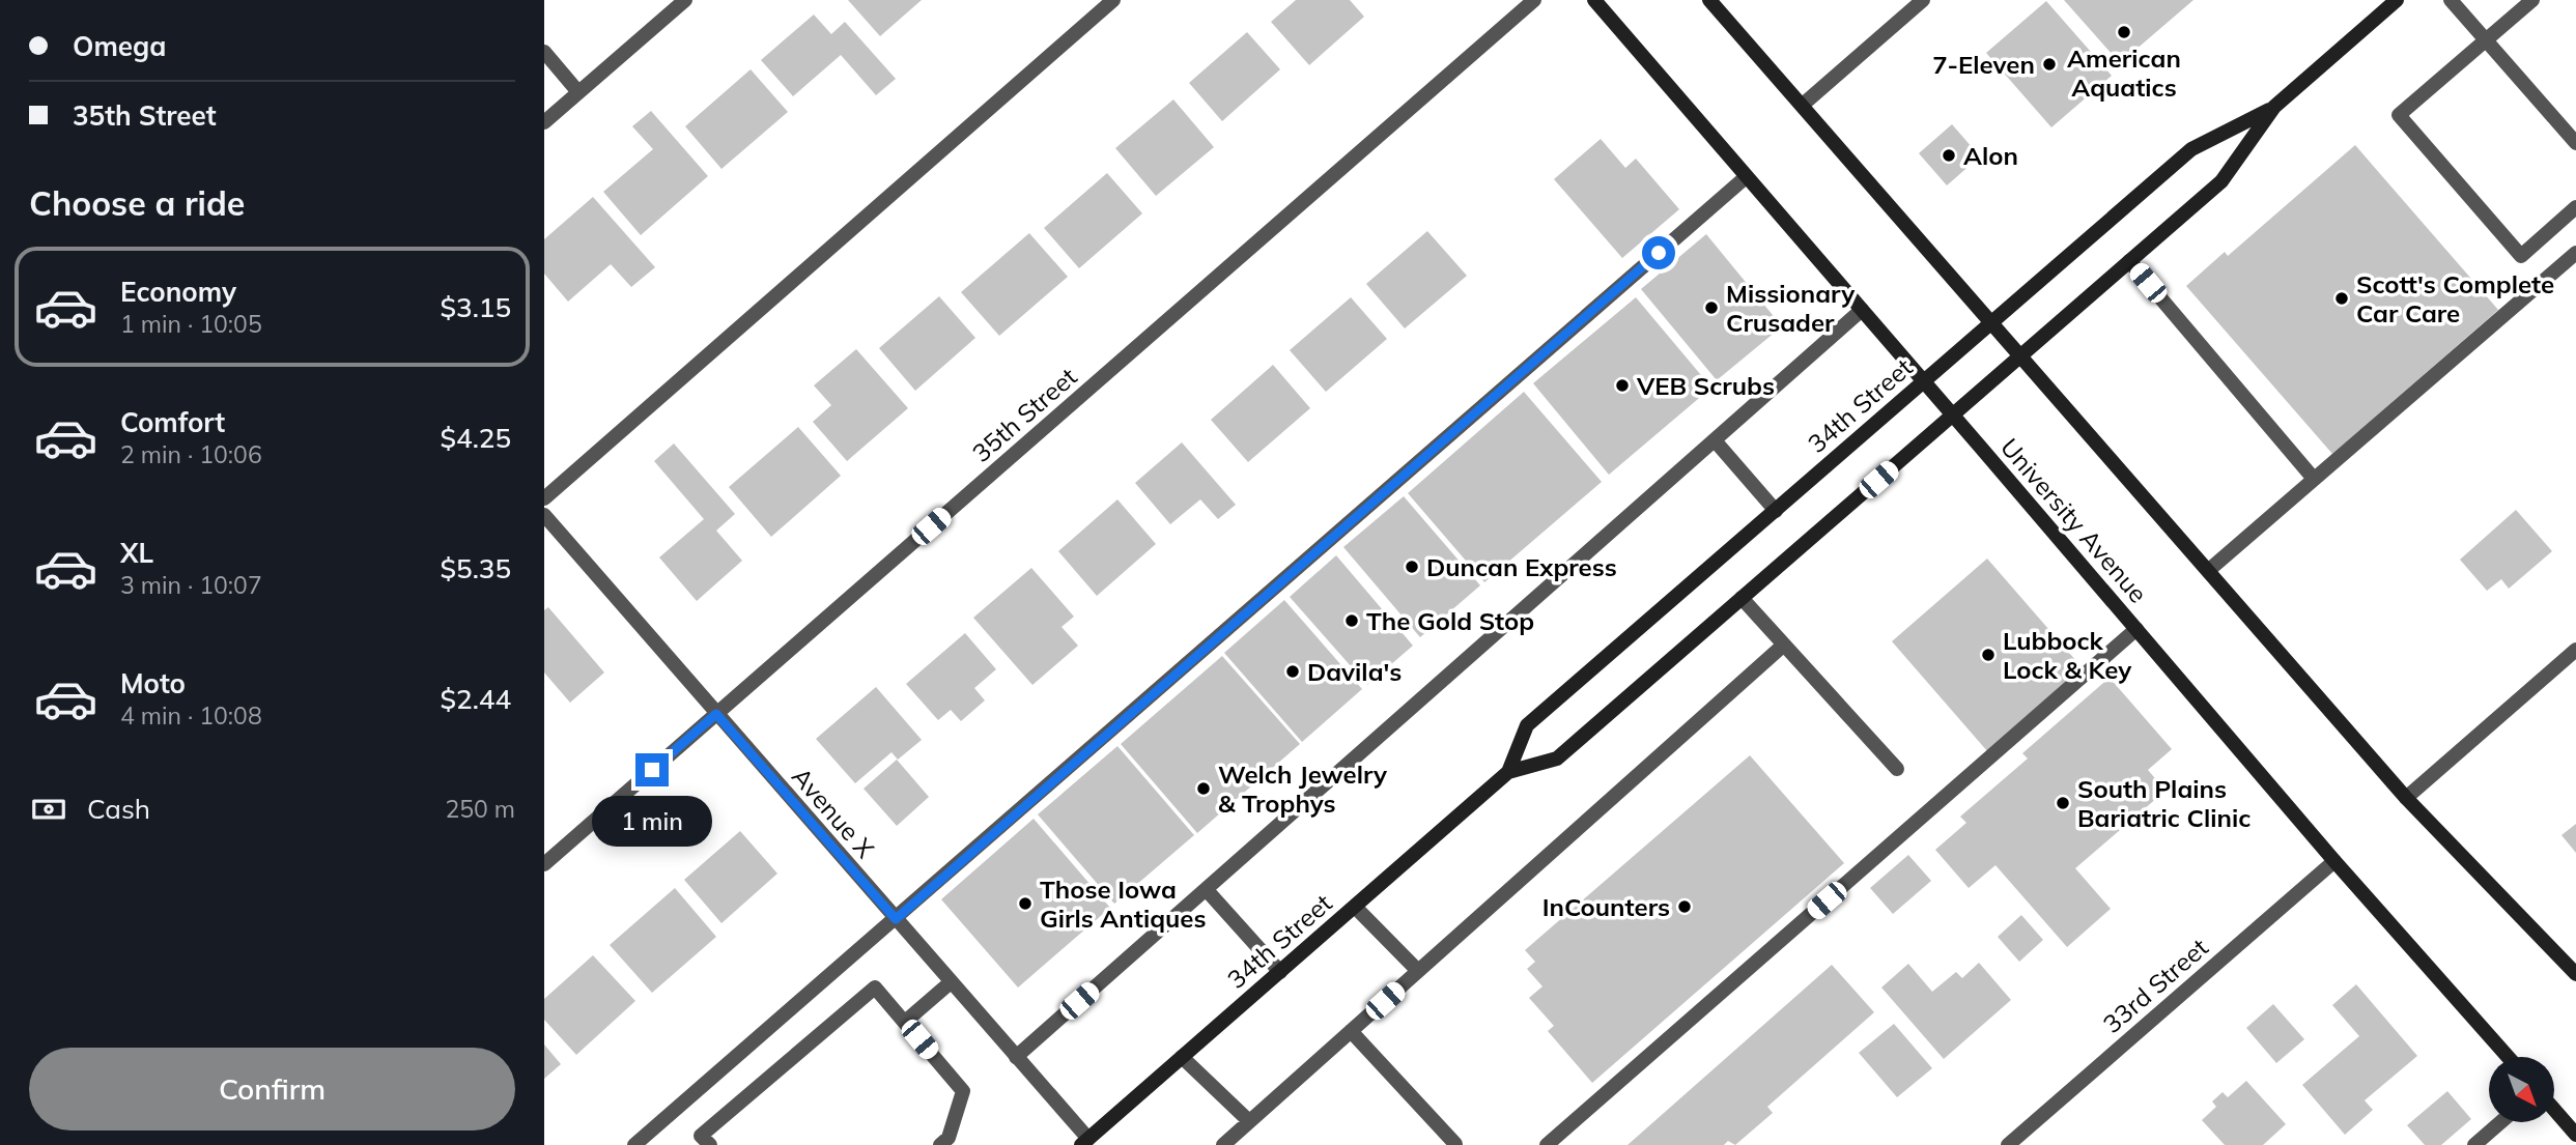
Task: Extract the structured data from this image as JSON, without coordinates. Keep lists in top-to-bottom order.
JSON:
{
  "streets": {
    "main road": ["34th Street", "University Avenue"],
    "street": ["35th Street", "Avenue X", "33rd Street"]
  },
  "crossings": [
    ["34th Street", "University Avenue"],
    ["34th Street", "Avenue X"],
    ["35th Street", "Avenue X"],
    ["University Avenue", "33rd Street"]
  ],
  "places": [
    "American Aquatics",
    "7-Eleven",
    "Alon",
    "Scott's Complete Car Care",
    "Missionary Crusader",
    "VEB Scrubs",
    "Duncan Express",
    "The Gold Stop",
    "Lubbock Lock & Key",
    "Davila's",
    "Welch Jewelry & Trophys",
    "South Plains Bariatric Clinic",
    "Those Iowa Girls Antiques",
    "InCounters"
  ],
  "north": "bottom right",
  "page": {
    "banner": ["Omega", "35th Street"],
    "heading": "Choose a ride",
    "list": [
      {
        "name": "Economy",
        "note": "1 min · 10:05",
        "value": "$3.15"
      },
      {
        "name": "Comfort",
        "note": "2 min · 10:06",
        "value": "$4.25"
      },
      {
        "name": "XL",
        "note": "3 min · 10:07",
        "value": "$5.35"
      },
      {
        "name": "Moto",
        "note": "4 min · 10:08",
        "value": "$2.44"
      }
    ],
    "pay": ["Cash", "250 m"],
    "bubble": "1 min",
    "buttons": "Confirm"
  }
}
